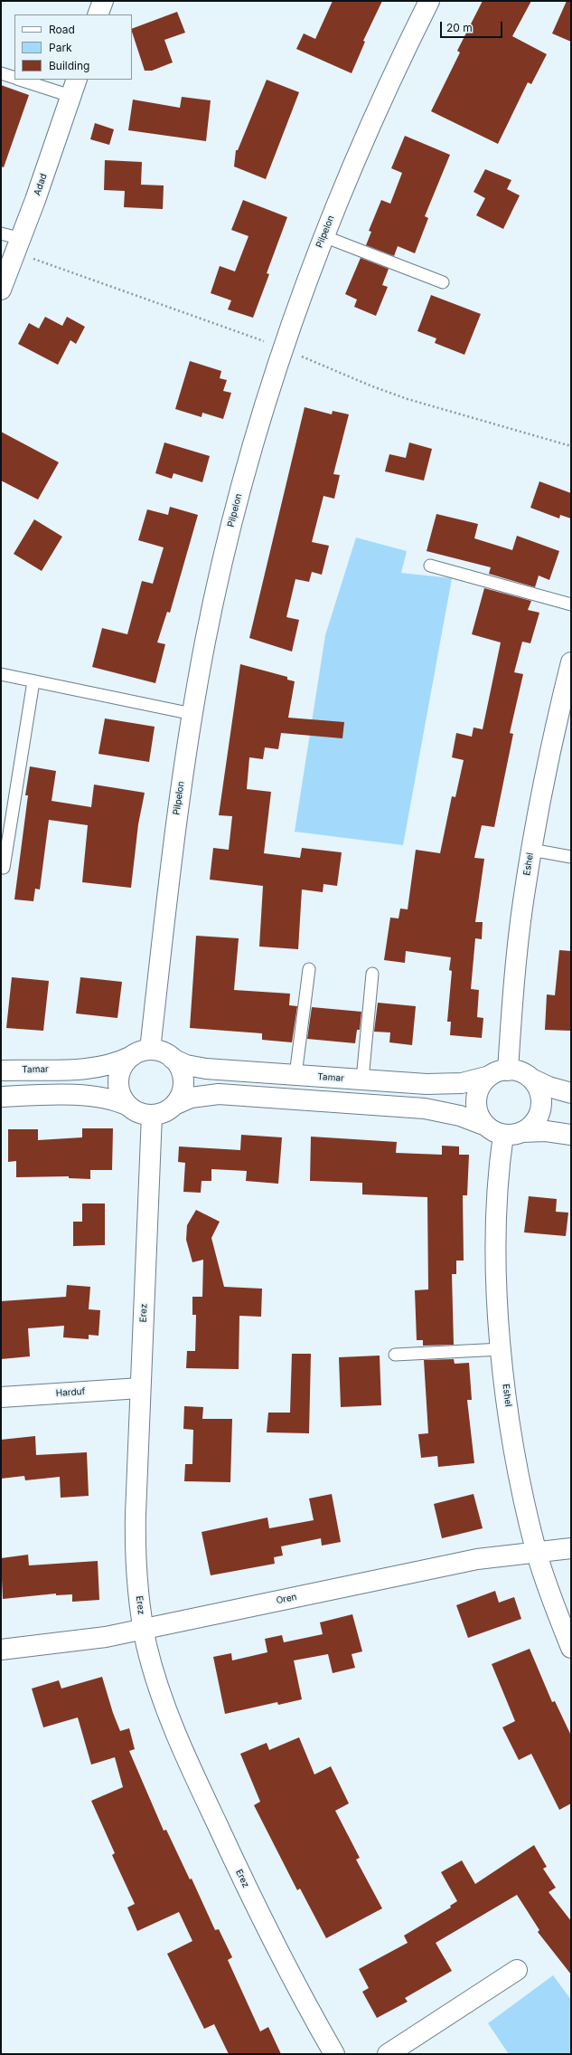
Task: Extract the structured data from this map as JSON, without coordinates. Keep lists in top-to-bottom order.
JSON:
{
  "streets": {
    "street": [
      "Adad",
      "Pilpelon",
      "Eshel",
      "Tamar",
      "Erez",
      "Harduf",
      "Oren"
    ]
  },
  "crossings": [
    ["Pilpelon", "Tamar"],
    ["Pilpelon", "Erez"],
    ["Eshel", "Tamar"],
    ["Eshel", "Oren"],
    ["Tamar", "Erez"],
    ["Erez", "Harduf"],
    ["Erez", "Oren"]
  ],
  "legend": ["Road", "Park", "Building"],
  "scale_bar": "20 m"
}
